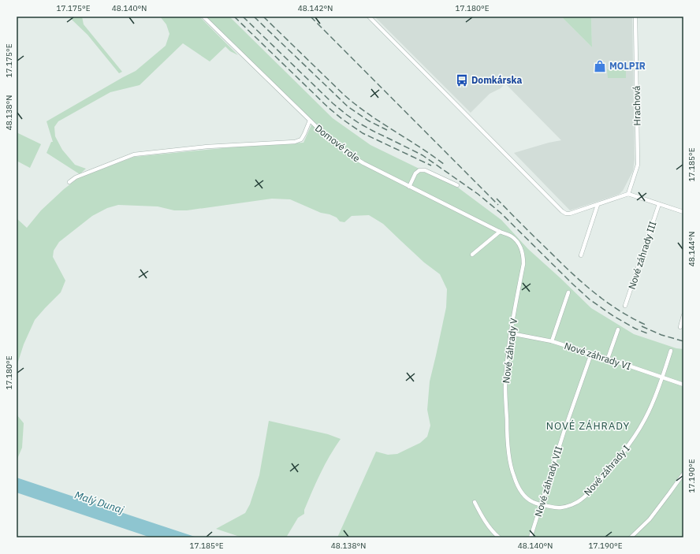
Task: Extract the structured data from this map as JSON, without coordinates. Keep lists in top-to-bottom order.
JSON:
{
  "streets": {
    "street": [
      "Hrachová",
      "Domové role",
      "Nové záhrady III",
      "Nové záhrady V",
      "Nové záhrady VI",
      "Nové záhrady I",
      "Nové záhrady VII"
    ]
  },
  "crossings": [
    ["Domové role", "Nové záhrady V"],
    ["Nové záhrady V", "Nové záhrady VI"],
    ["Nové záhrady V", "Nové záhrady I"],
    ["Nové záhrady V", "Nové záhrady VII"],
    ["Nové záhrady VI", "Nové záhrady I"],
    ["Nové záhrady VI", "Nové záhrady VII"],
    ["Nové záhrady I", "Nové záhrady VII"]
  ],
  "districts": ["NOVÉ ZÁHRADY"],
  "water": ["Malý Dunaj"],
  "places": {
    "shop": ["MOLPIR"],
    "bus stop": ["Domkárska"]
  },
  "coordinates": [
    "17.175°E",
    "48.140°N",
    "48.142°N",
    "17.180°E",
    "48.138°N",
    "17.185°E",
    "48.144°N",
    "17.190°E"
  ]
}
